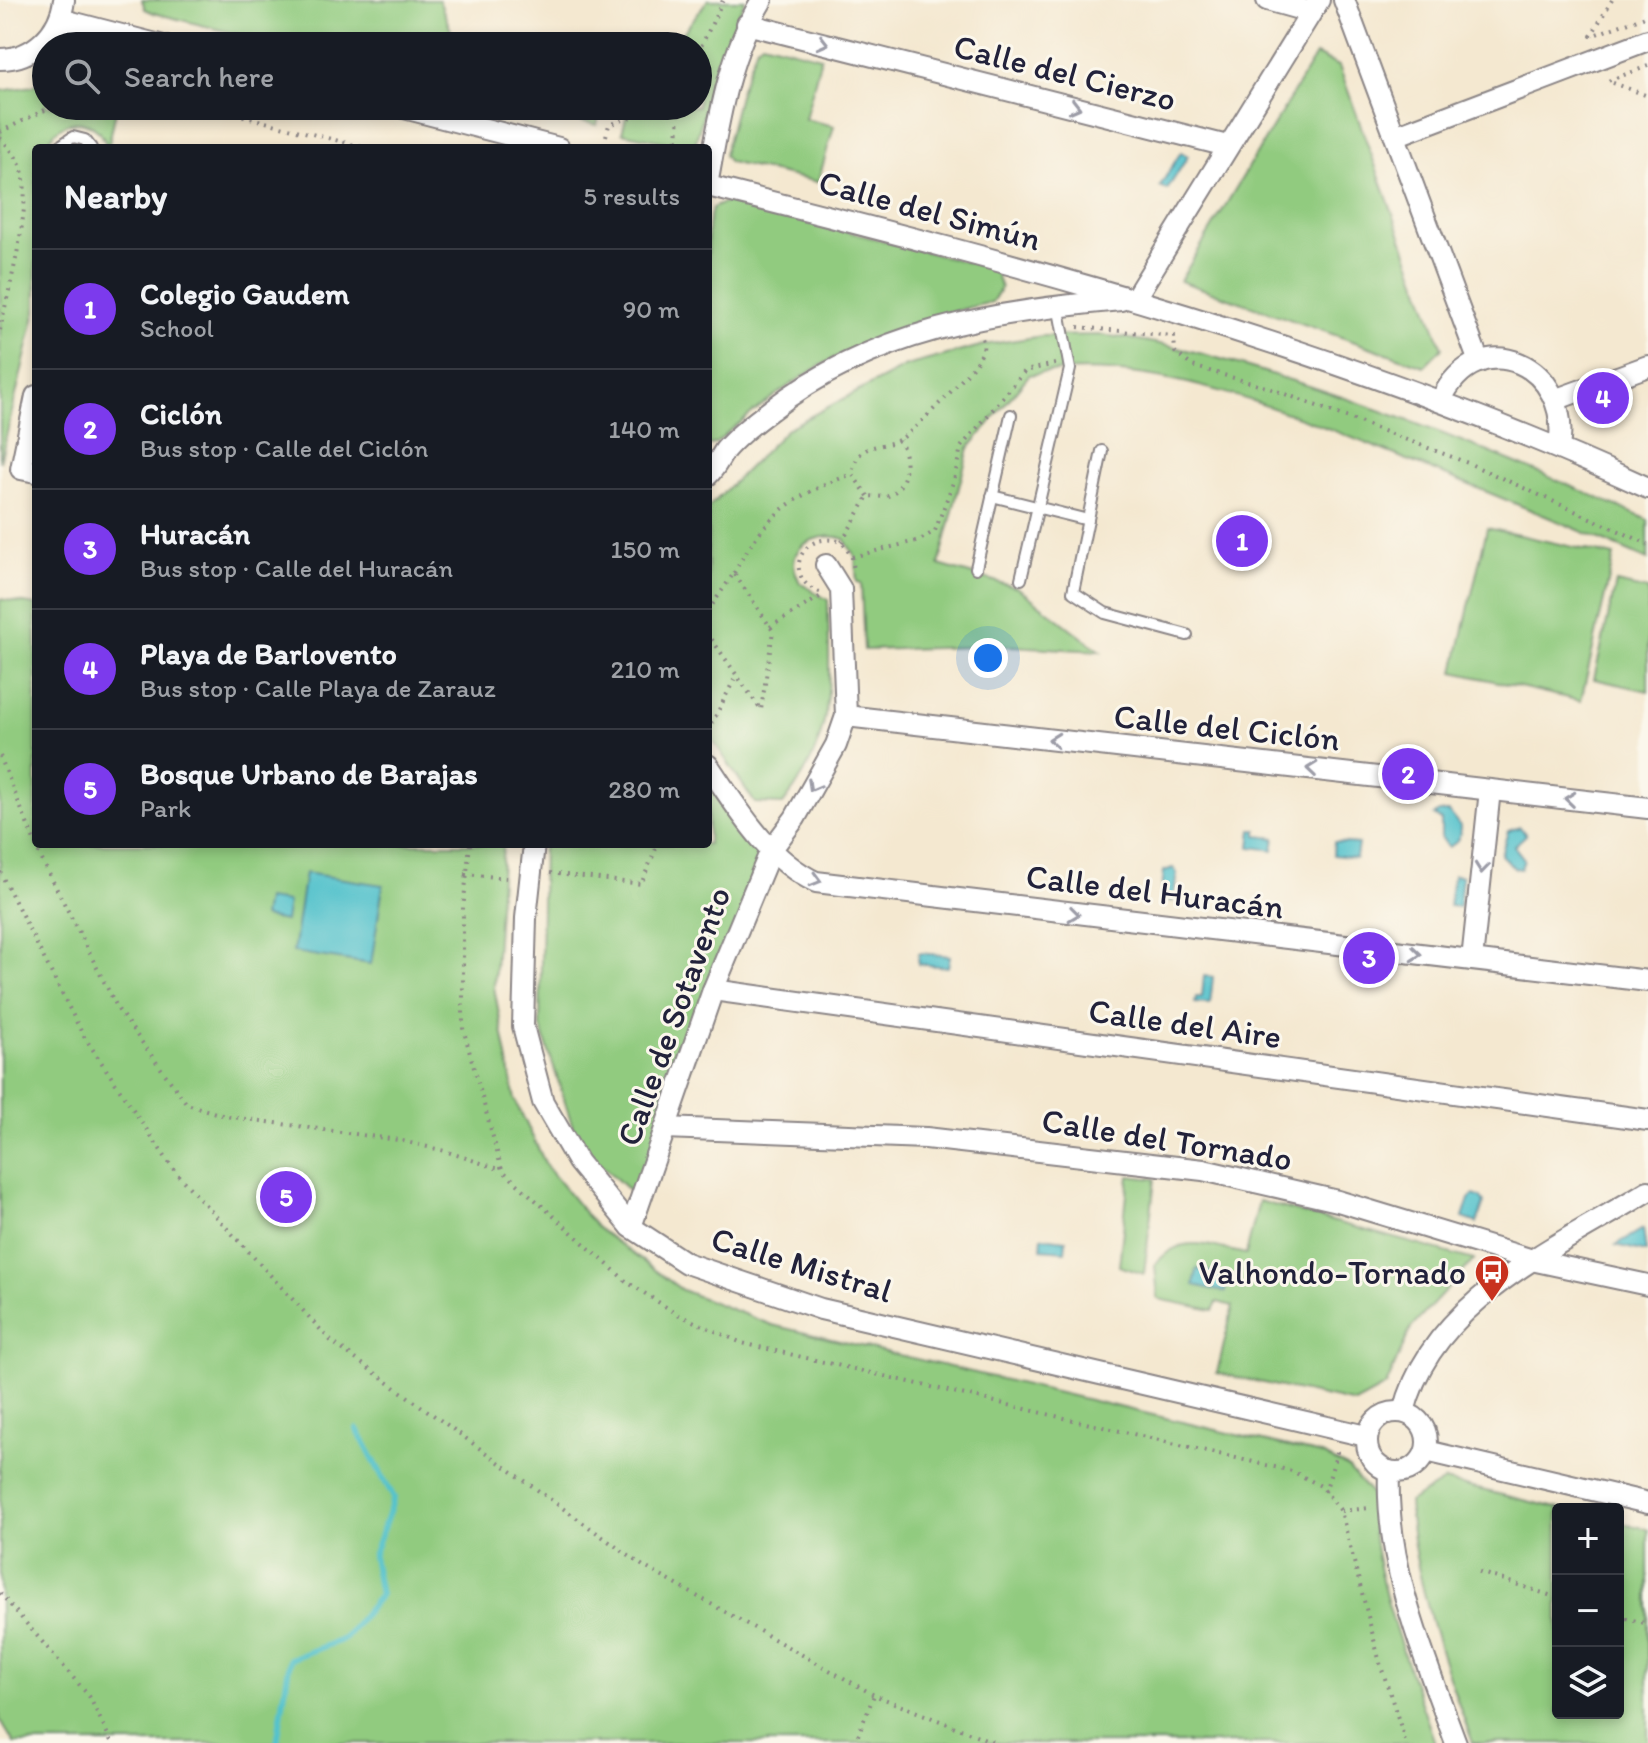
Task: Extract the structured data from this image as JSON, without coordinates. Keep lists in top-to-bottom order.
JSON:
{
  "streets": {
    "street": [
      "Calle del Cierzo",
      "Calle del Simún",
      "Calle del Ciclón",
      "Calle del Huracán",
      "Calle de Sotavento",
      "Calle del Aire",
      "Calle del Tornado",
      "Calle Mistral"
    ]
  },
  "crossings": [
    ["Calle del Ciclón", "Calle de Sotavento"],
    ["Calle del Huracán", "Calle de Sotavento"],
    ["Calle de Sotavento", "Calle del Aire"],
    ["Calle de Sotavento", "Calle del Tornado"],
    ["Calle de Sotavento", "Calle Mistral"]
  ],
  "one_way": ["Calle del Cierzo", "Calle del Ciclón", "Calle del Huracán"],
  "places": {
    "bus stop": ["Valhondo-Tornado"]
  },
  "page": {
    "search": "Search here",
    "heading": ["Nearby", "5 results"],
    "list": [
      {
        "mark": "1",
        "name": "Colegio Gaudem",
        "note": "School",
        "value": "90 m"
      },
      {
        "mark": "2",
        "name": "Ciclón",
        "note": "Bus stop · Calle del Ciclón",
        "value": "140 m"
      },
      {
        "mark": "3",
        "name": "Huracán",
        "note": "Bus stop · Calle del Huracán",
        "value": "150 m"
      },
      {
        "mark": "4",
        "name": "Playa de Barlovento",
        "note": "Bus stop · Calle Playa de Zarauz",
        "value": "210 m"
      },
      {
        "mark": "5",
        "name": "Bosque Urbano de Barajas",
        "note": "Park",
        "value": "280 m"
      }
    ],
    "pins": [
      "4",
      "1",
      "2",
      "3",
      "5"
    ],
    "map_buttons": ["+", "−"]
  }
}
